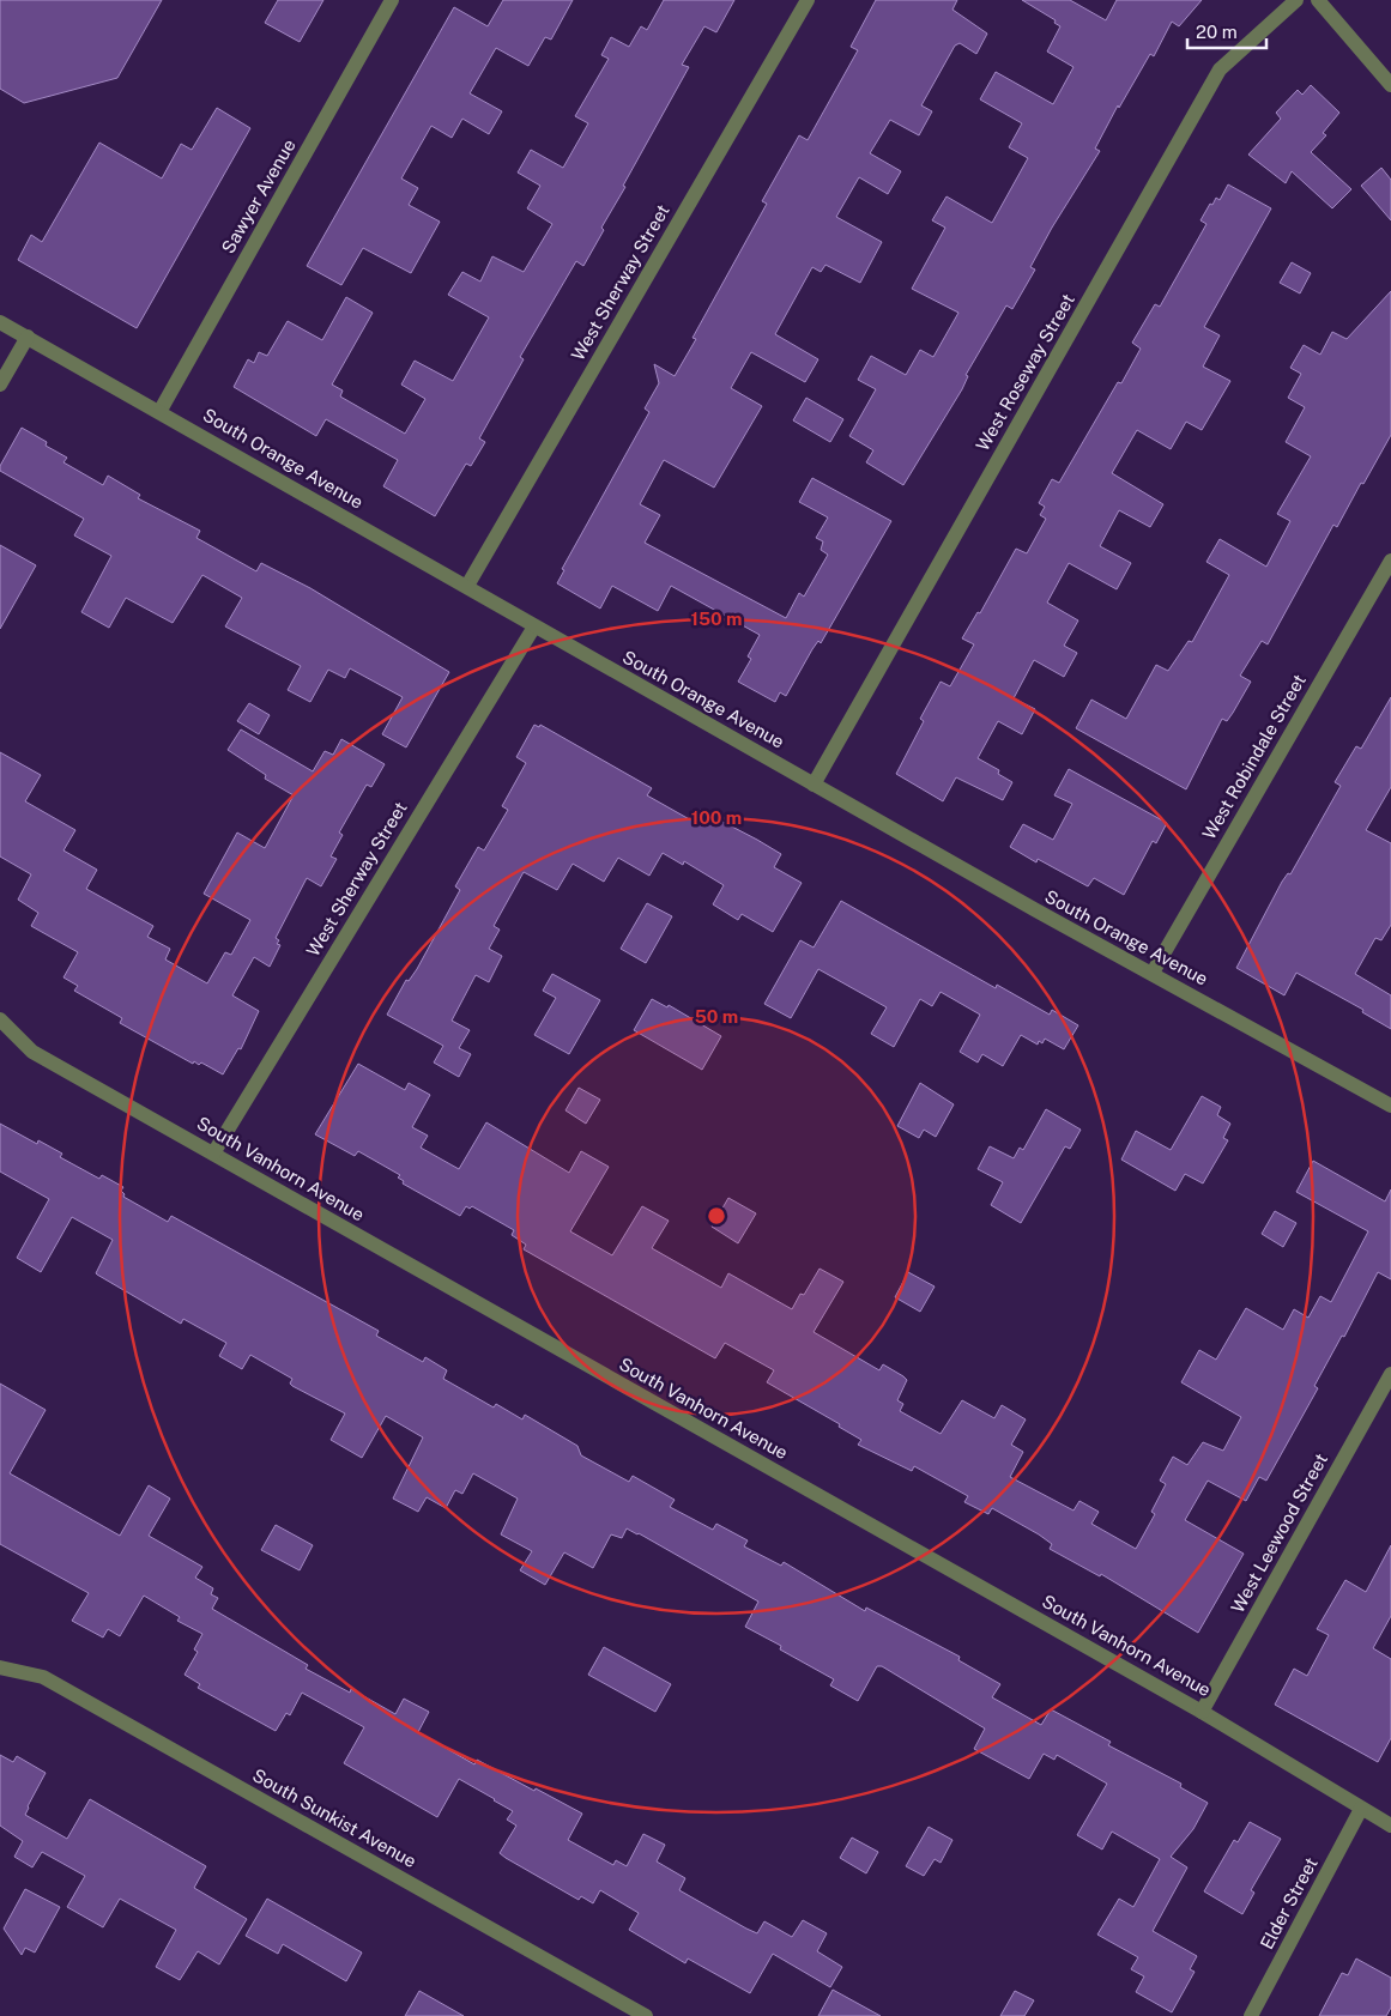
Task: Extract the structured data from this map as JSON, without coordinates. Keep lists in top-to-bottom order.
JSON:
{
  "streets": {
    "street": [
      "Sawyer Avenue",
      "West Sherway Street",
      "West Roseway Street",
      "South Orange Avenue",
      "West Robindale Street",
      "South Vanhorn Avenue",
      "West Leewood Street",
      "South Sunkist Avenue",
      "Elder Street"
    ]
  },
  "crossings": [
    ["Sawyer Avenue", "South Orange Avenue"],
    ["West Sherway Street", "South Orange Avenue"],
    ["West Sherway Street", "South Vanhorn Avenue"],
    ["West Roseway Street", "South Orange Avenue"],
    ["South Orange Avenue", "West Robindale Street"],
    ["South Vanhorn Avenue", "West Leewood Street"],
    ["South Vanhorn Avenue", "Elder Street"]
  ],
  "scale_bar": "20 m",
  "rings": ["150 m", "100 m", "50 m"]
}
